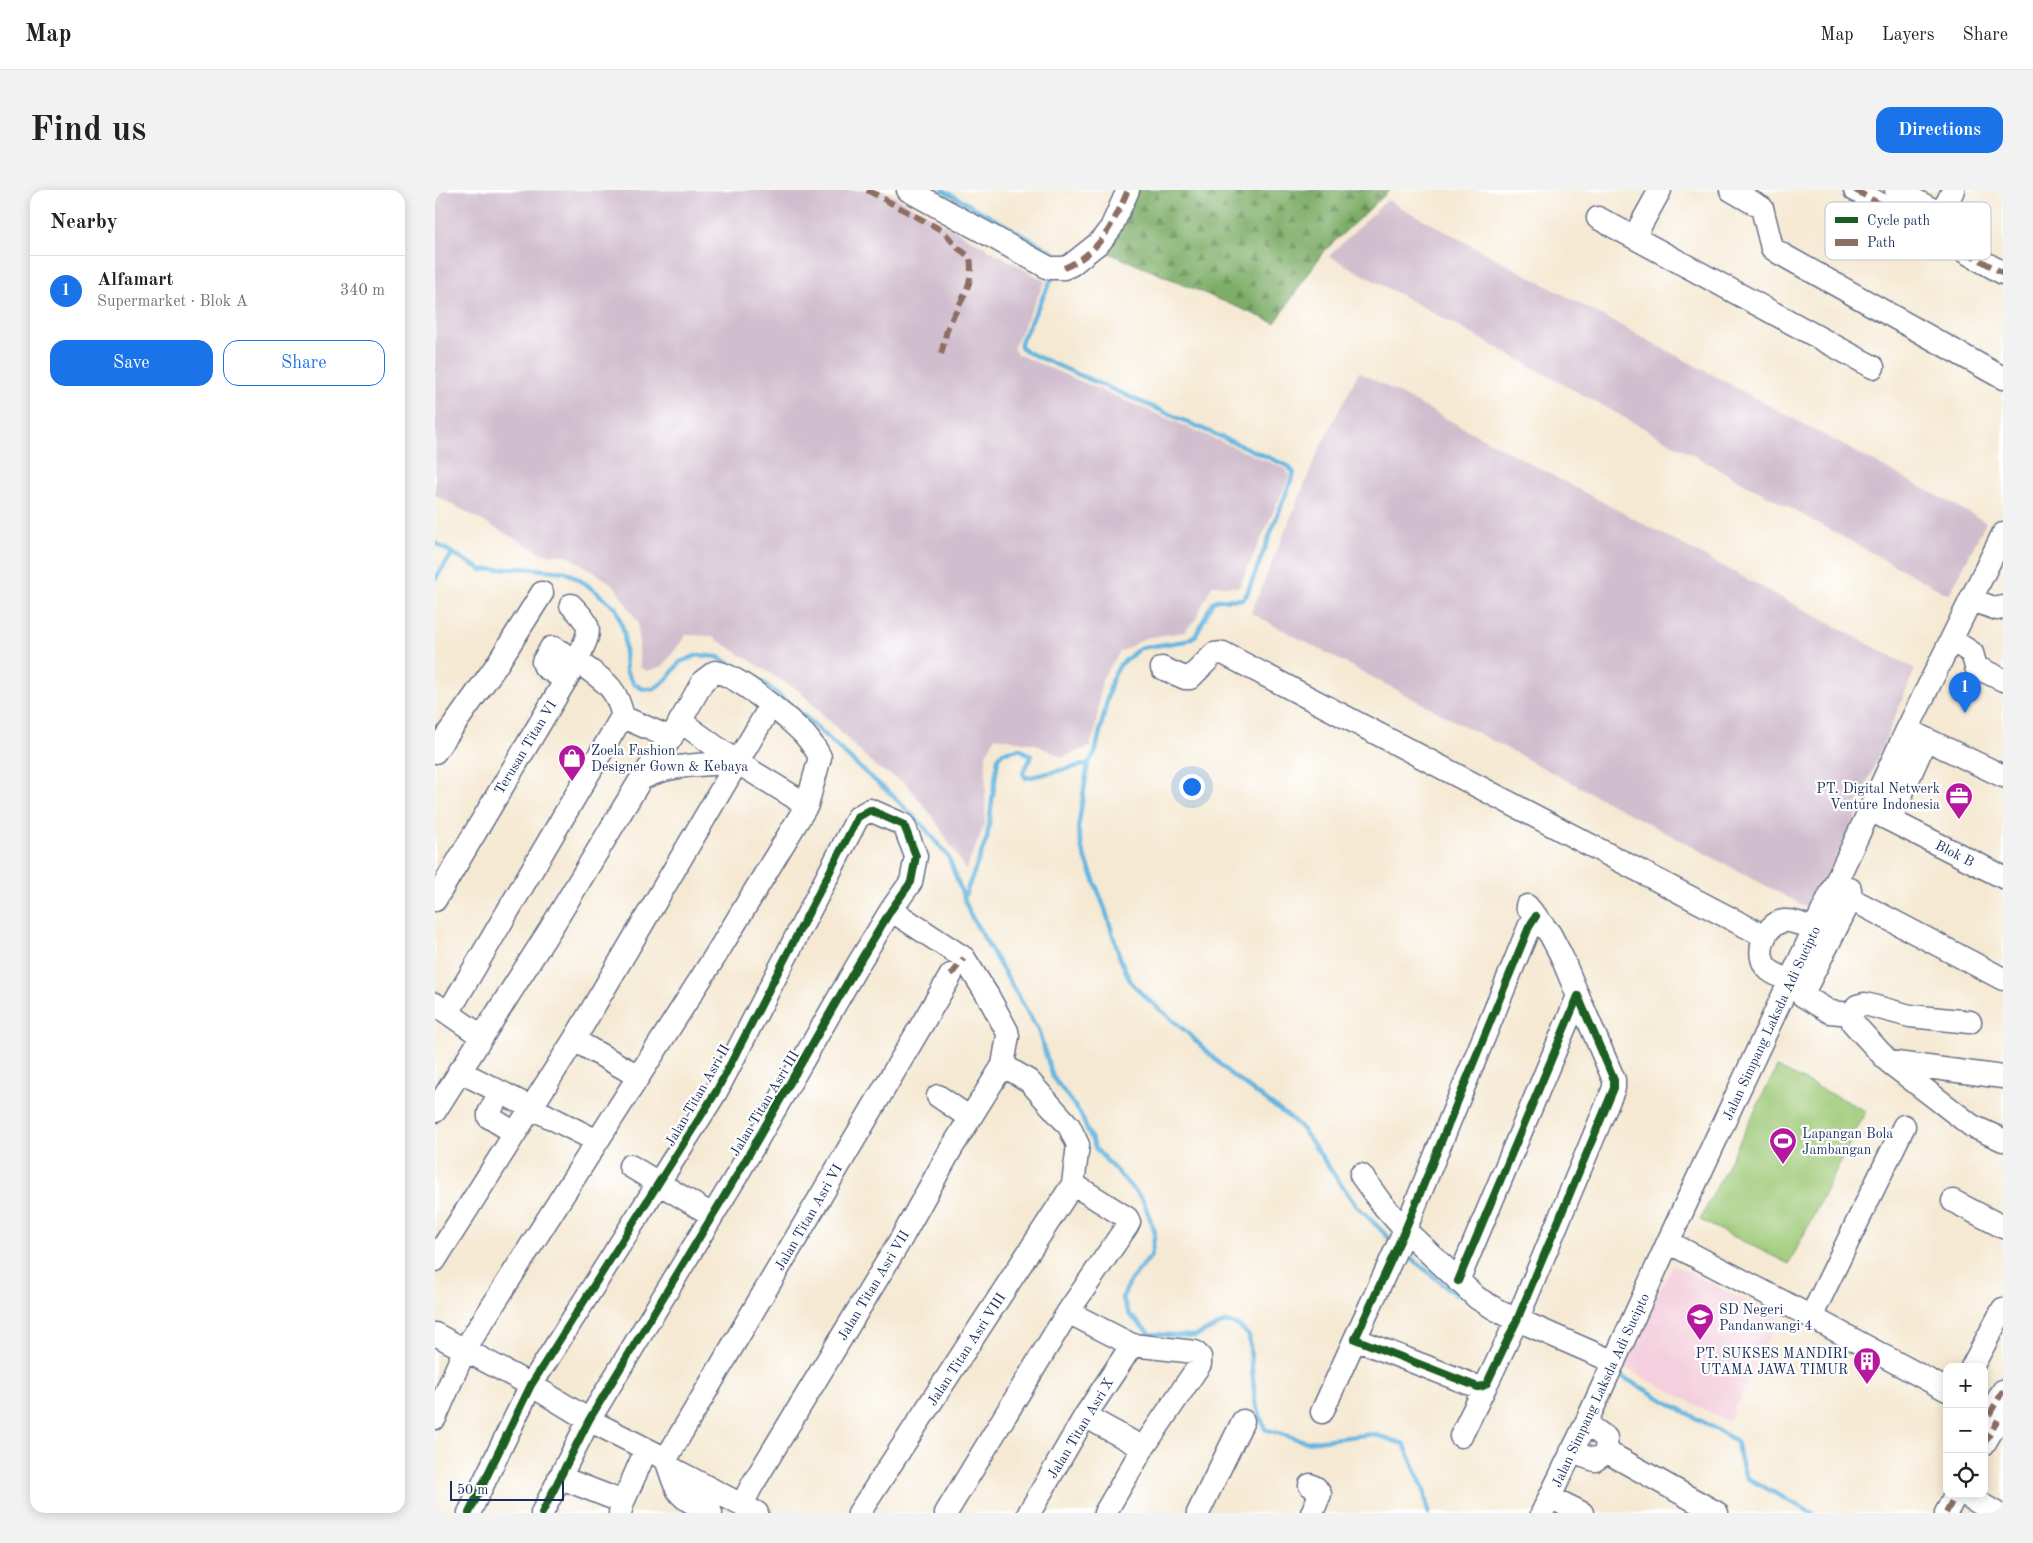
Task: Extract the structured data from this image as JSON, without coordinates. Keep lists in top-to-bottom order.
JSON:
{
  "streets": {
    "street": [
      "Terusan Titan VI",
      "Blok B",
      "Jalan Simpang Laksda Adi Sucipto",
      "Jalan Titan Asri II",
      "Jalan Titan Asri III",
      "Jalan Titan Asri VI",
      "Jalan Titan Asri VII",
      "Jalan Titan Asri VIII",
      "Jalan Titan Asri X"
    ]
  },
  "crossings": [
    ["Blok B", "Jalan Simpang Laksda Adi Sucipto"],
    ["Jalan Titan Asri II", "Jalan Titan Asri III"]
  ],
  "places": {
    "shop": ["Zoela Fashion Designer Gown & Kebaya"],
    "office": ["PT. Digital Netwerk Venture Indonesia"],
    "sports": ["Lapangan Bola Jambangan"],
    "school or university": ["SD Negeri Pandanwangi 4"],
    "building": ["PT. SUKSES MANDIRI UTAMA JAWA TIMUR"]
  },
  "legend": ["Cycle path", "Path"],
  "scale_bar": "50 m",
  "page": {
    "header": "Map",
    "nav": ["Map", "Layers", "Share"],
    "buttons": [
      "Directions",
      ["Save", "Share"]
    ],
    "title": "Find us",
    "heading": "Nearby",
    "list": [
      {
        "mark": "1",
        "name": "Alfamart",
        "note": "Supermarket · Blok A",
        "value": "340 m"
      }
    ],
    "pins": "1",
    "map_buttons": ["+", "−"],
    "scale": "50 m"
  }
}
